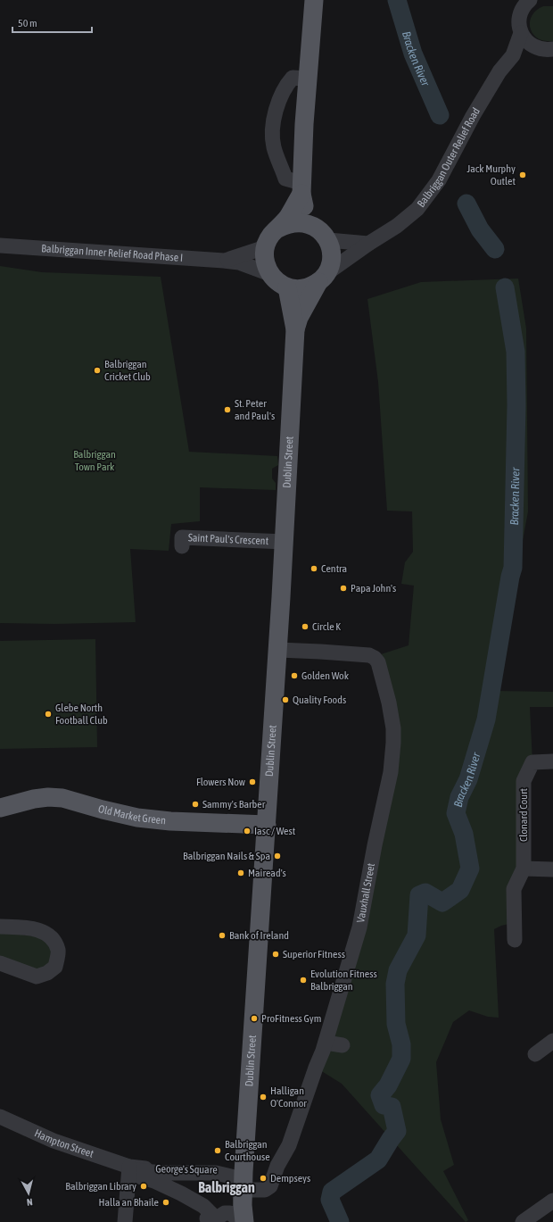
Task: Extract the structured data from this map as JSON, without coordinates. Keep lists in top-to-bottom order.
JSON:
{
  "streets": {
    "main road": ["Dublin Street", "Old Market Green"],
    "street": [
      "Balbriggan Outer Relief Road",
      "Balbriggan Inner Relief Road Phase I",
      "Saint Paul's Crescent",
      "Clonard Court",
      "Vauxhall Street",
      "Hampton Street",
      "George's Square"
    ]
  },
  "crossings": [
    ["Balbriggan Outer Relief Road", "Balbriggan Inner Relief Road Phase I"],
    ["Balbriggan Outer Relief Road", "Dublin Street"],
    ["Balbriggan Inner Relief Road Phase I", "Dublin Street"],
    ["Dublin Street", "Saint Paul's Crescent"],
    ["Dublin Street", "Old Market Green"],
    ["Dublin Street", "Vauxhall Street"],
    ["Dublin Street", "George's Square"],
    ["Vauxhall Street", "George's Square"],
    ["Hampton Street", "George's Square"]
  ],
  "districts": ["Balbriggan"],
  "water": ["Bracken River"],
  "parks": ["Balbriggan Town Park"],
  "places": [
    "Jack Murphy Outlet",
    "Balbriggan Cricket Club",
    "St. Peter and Paul's",
    "Centra",
    "Papa John's",
    "Circle K",
    "Golden Wok",
    "Quality Foods",
    "Glebe North Football Club",
    "Flowers Now",
    "Sammy's Barber",
    "Iasc / West",
    "Balbriggan Nails & Spa",
    "Mairead's",
    "Bank of Ireland",
    "Superior Fitness",
    "Evolution Fitness Balbriggan",
    "ProFitness Gym",
    "Halligan O'Connor",
    "Balbriggan Courthouse",
    "Dempseys",
    "Balbriggan Library",
    "Halla an Bhaile"
  ],
  "scale_bar": "50 m",
  "north": "bottom"
}
